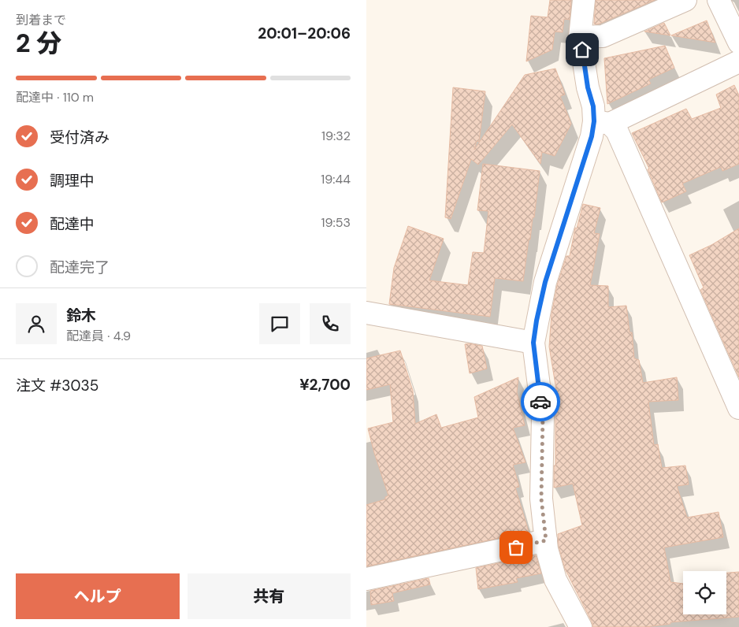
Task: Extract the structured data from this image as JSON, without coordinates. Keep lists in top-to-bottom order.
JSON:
{
  "page": {
    "heading": ["2 分", "到着まで", "20:01–20:06"],
    "panel": [
      "鈴木",
      "配達員 · 4.9",
      "注文 #3035",
      "¥2,700"
    ],
    "bar": "配達中 · 110 m",
    "list": [
      ["受付済み", "19:32"],
      ["調理中", "19:44"],
      ["配達中", "19:53"],
      "配達完了"
    ],
    "buttons": ["ヘルプ", "共有"]
  }
}
